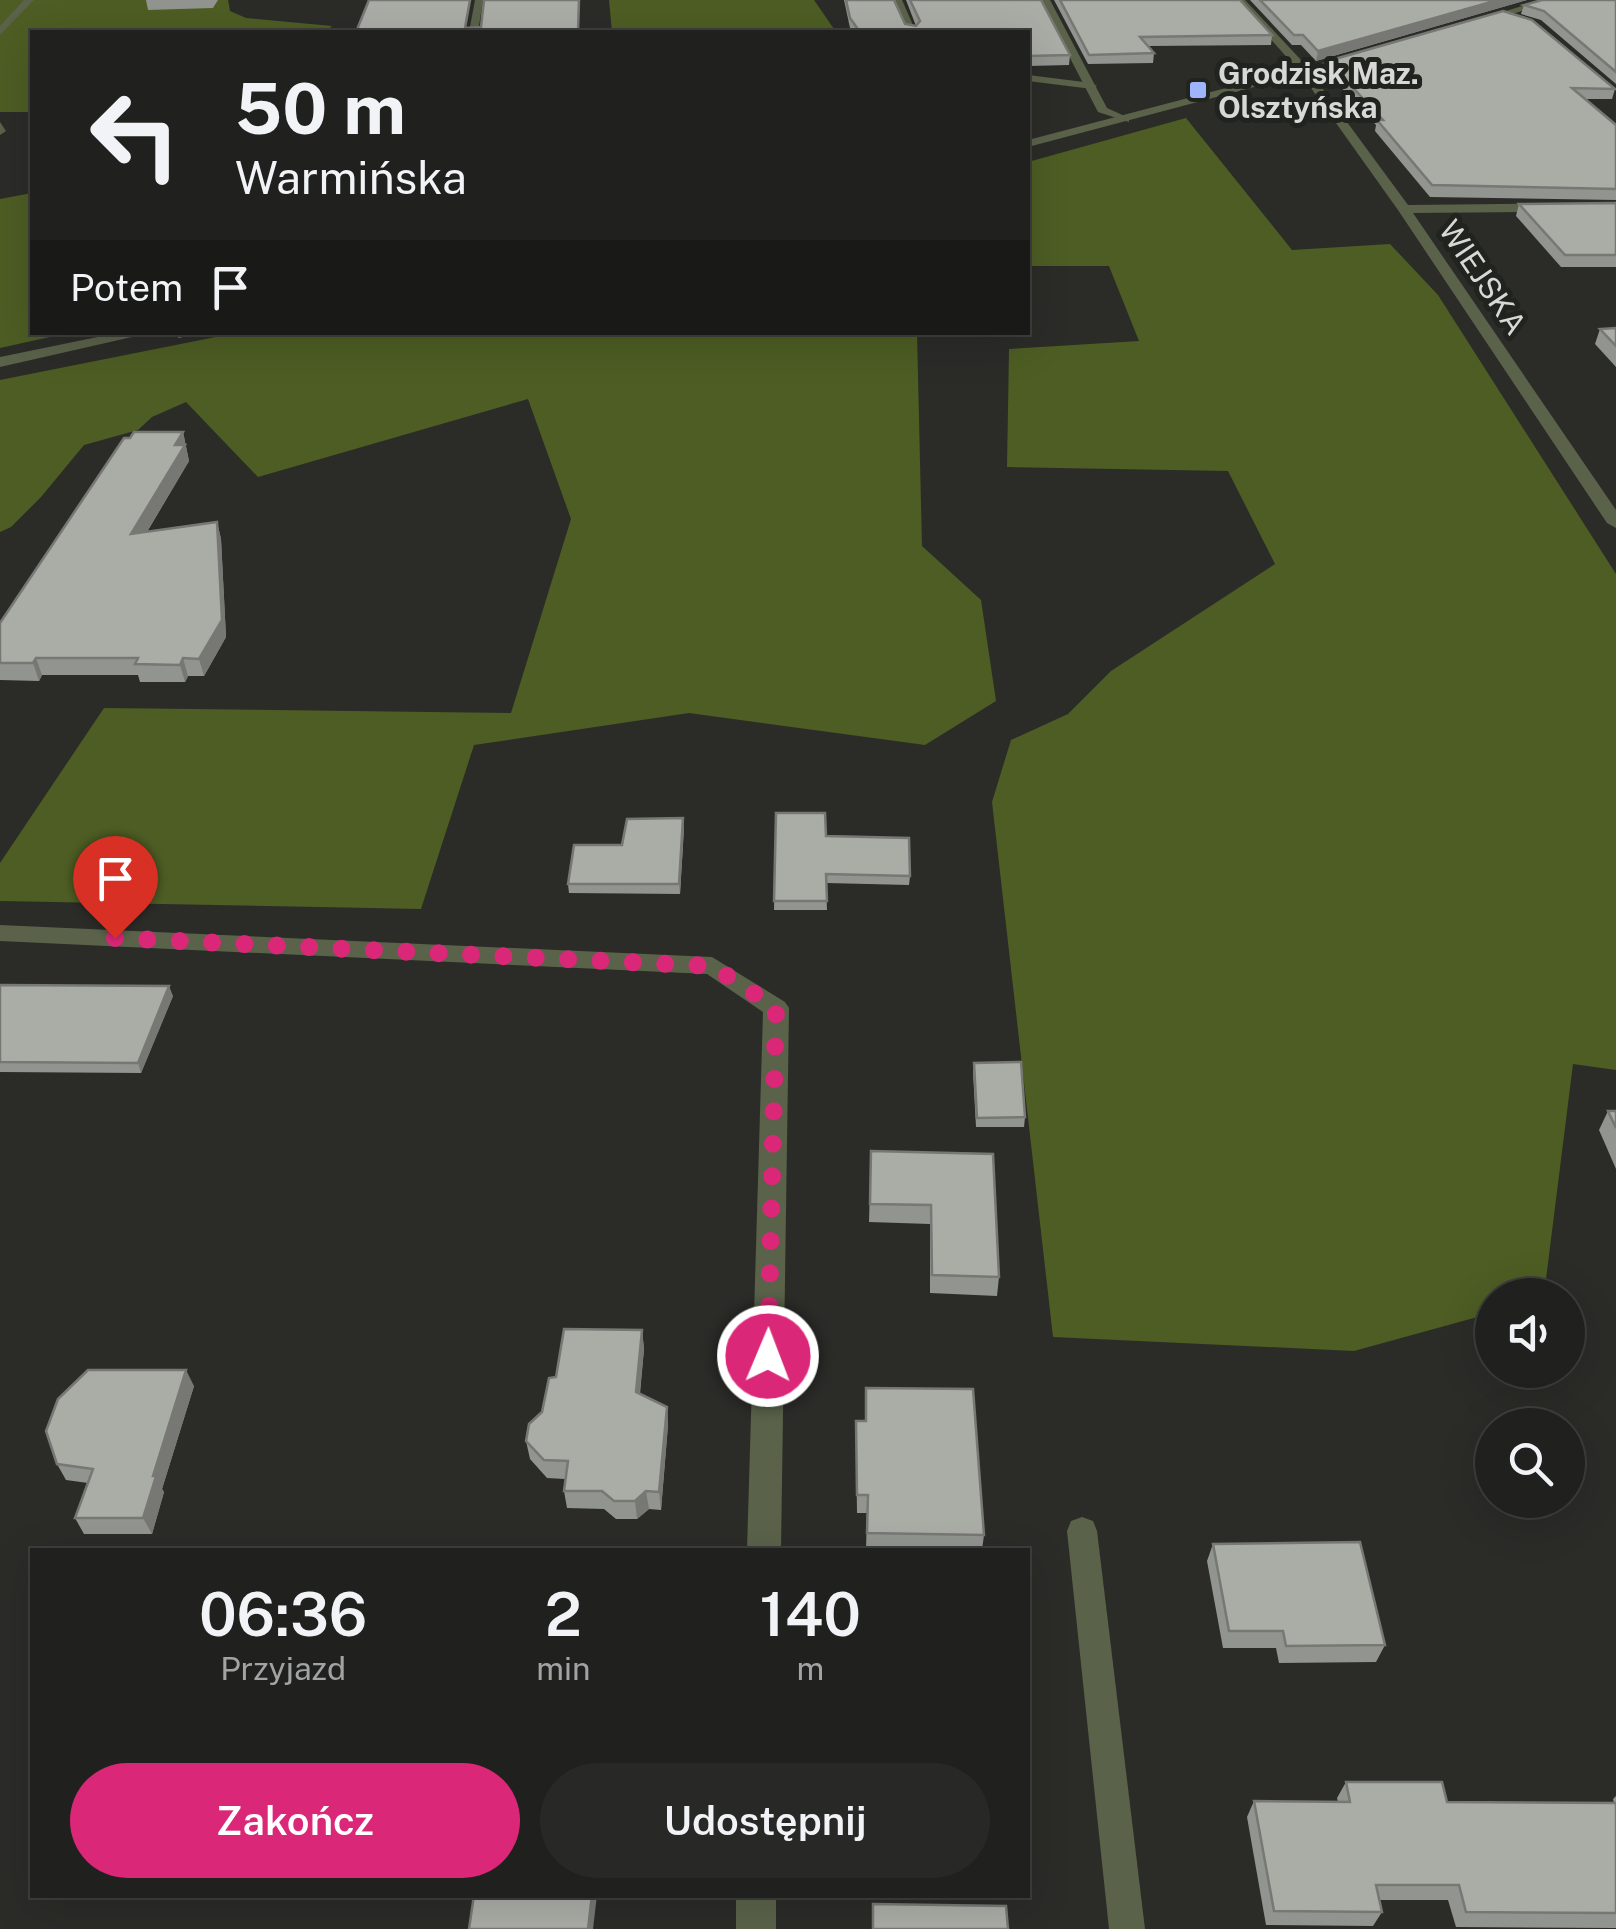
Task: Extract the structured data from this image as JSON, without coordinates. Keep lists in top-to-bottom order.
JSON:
{
  "streets": {
    "street": ["WIEJSKA"]
  },
  "places": {
    "transit": ["Grodzisk Maz. Olsztyńska"]
  },
  "page": {
    "turn": ["50 m", "Warmińska"],
    "then": "Potem",
    "eta": [
      "06:36",
      "Przyjazd",
      "2",
      "min",
      "140",
      "m"
    ],
    "buttons": ["Zakończ", "Udostępnij"]
  }
}
